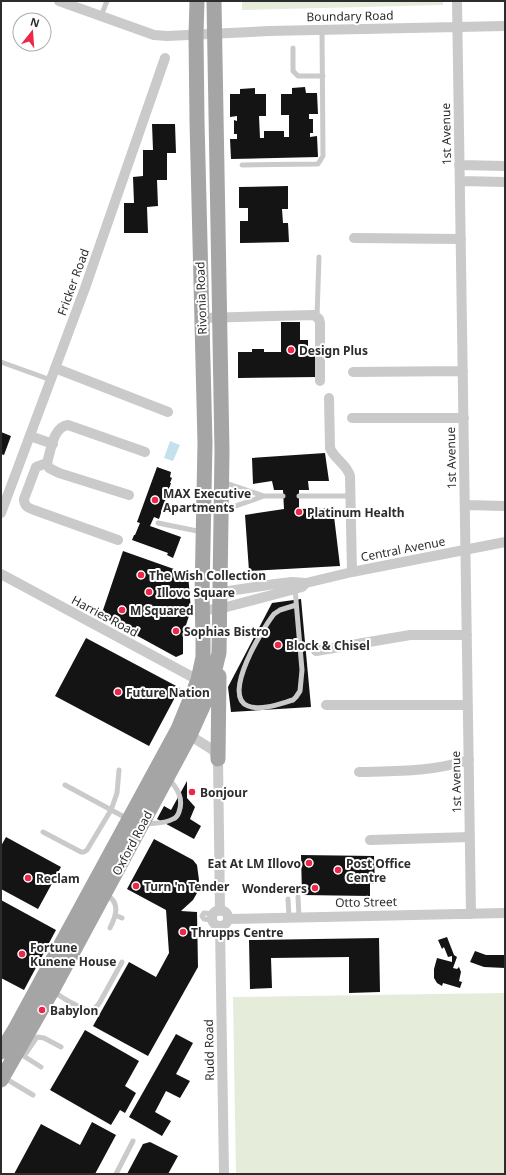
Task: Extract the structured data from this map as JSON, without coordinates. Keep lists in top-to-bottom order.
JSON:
{
  "streets": {
    "main road": ["Rivonia Road", "Oxford Road"],
    "street": [
      "Boundary Road",
      "1st Avenue",
      "Fricker Road",
      "Central Avenue",
      "Harries Road",
      "Otto Street",
      "Rudd Road"
    ]
  },
  "crossings": [
    ["Boundary Road", "1st Avenue"],
    ["Boundary Road", "Rivonia Road"],
    ["1st Avenue", "Central Avenue"],
    ["1st Avenue", "Otto Street"],
    ["Rivonia Road", "Central Avenue"],
    ["Rivonia Road", "Oxford Road"],
    ["Central Avenue", "Oxford Road"],
    ["Harries Road", "Oxford Road"],
    ["Otto Street", "Rudd Road"]
  ],
  "places": [
    "Design Plus",
    "MAX Executive Apartments",
    "Platinum Health",
    "The Wish Collection",
    "Illovo Square",
    "M Squared",
    "Sophias Bistro",
    "Block & Chisel",
    "Future Nation",
    "Bonjour",
    "Eat At LM Illovo",
    "Post Office Centre",
    "Reclam",
    "Turn 'n Tender",
    "Wonderers",
    "Thrupps Centre",
    "Fortune Kunene House",
    "Babylon"
  ],
  "north": "top"
}
